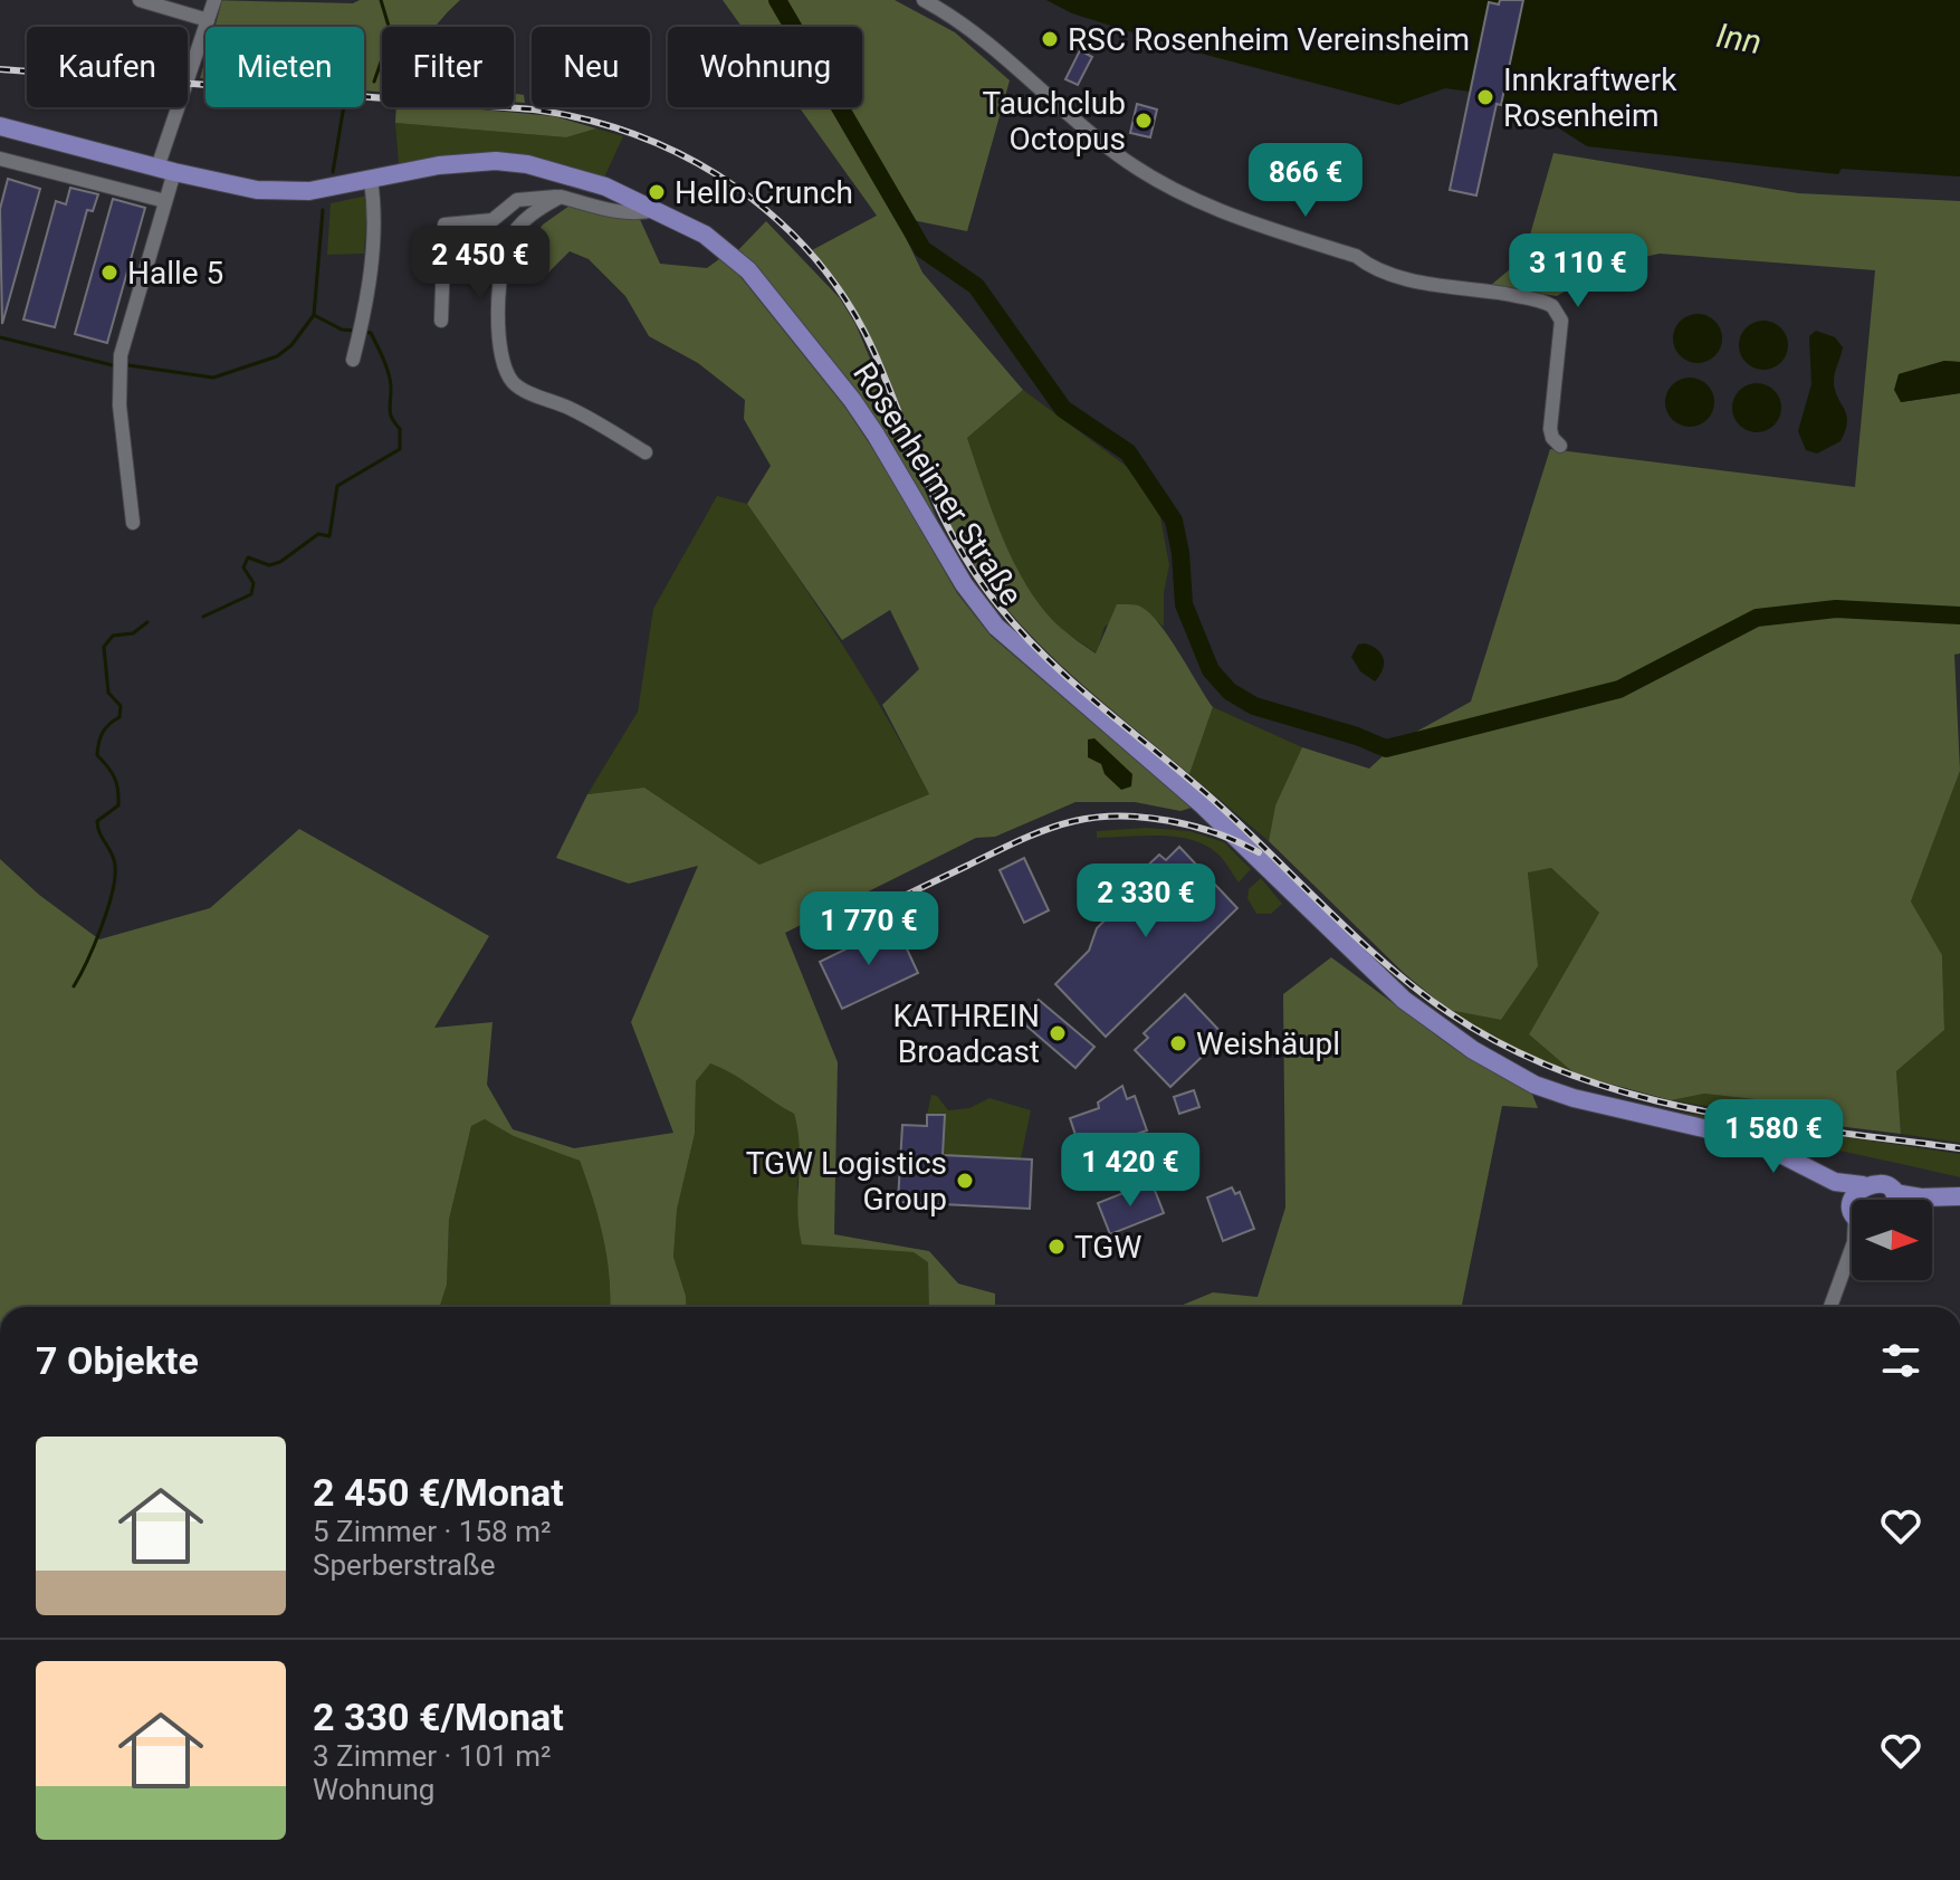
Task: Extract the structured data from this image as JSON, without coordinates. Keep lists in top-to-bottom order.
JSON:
{
  "streets": {
    "main road": ["Rosenheimer Straße"]
  },
  "water": ["Inn"],
  "places": [
    "RSC Rosenheim Vereinsheim",
    "Innkraftwerk Rosenheim",
    "Tauchclub Octopus",
    "Hello Crunch",
    "Halle 5",
    "KATHREIN Broadcast",
    "Weishäupl",
    "TGW Logistics Group",
    "TGW"
  ],
  "north": "right",
  "page": {
    "chip": [
      "Kaufen",
      "Mieten",
      "Filter",
      "Neu",
      "Wohnung"
    ],
    "price": [
      "866 €",
      "2 450 €",
      "3 110 €",
      "2 330 €",
      "1 770 €",
      "1 580 €",
      "1 420 €"
    ],
    "heading": "7 Objekte",
    "list": [
      {
        "name": "2 450 €/Monat",
        "note": "5 Zimmer · 158 m² · Sperberstraße"
      },
      {
        "name": "2 330 €/Monat",
        "note": "3 Zimmer · 101 m² · Wohnung"
      }
    ]
  }
}
